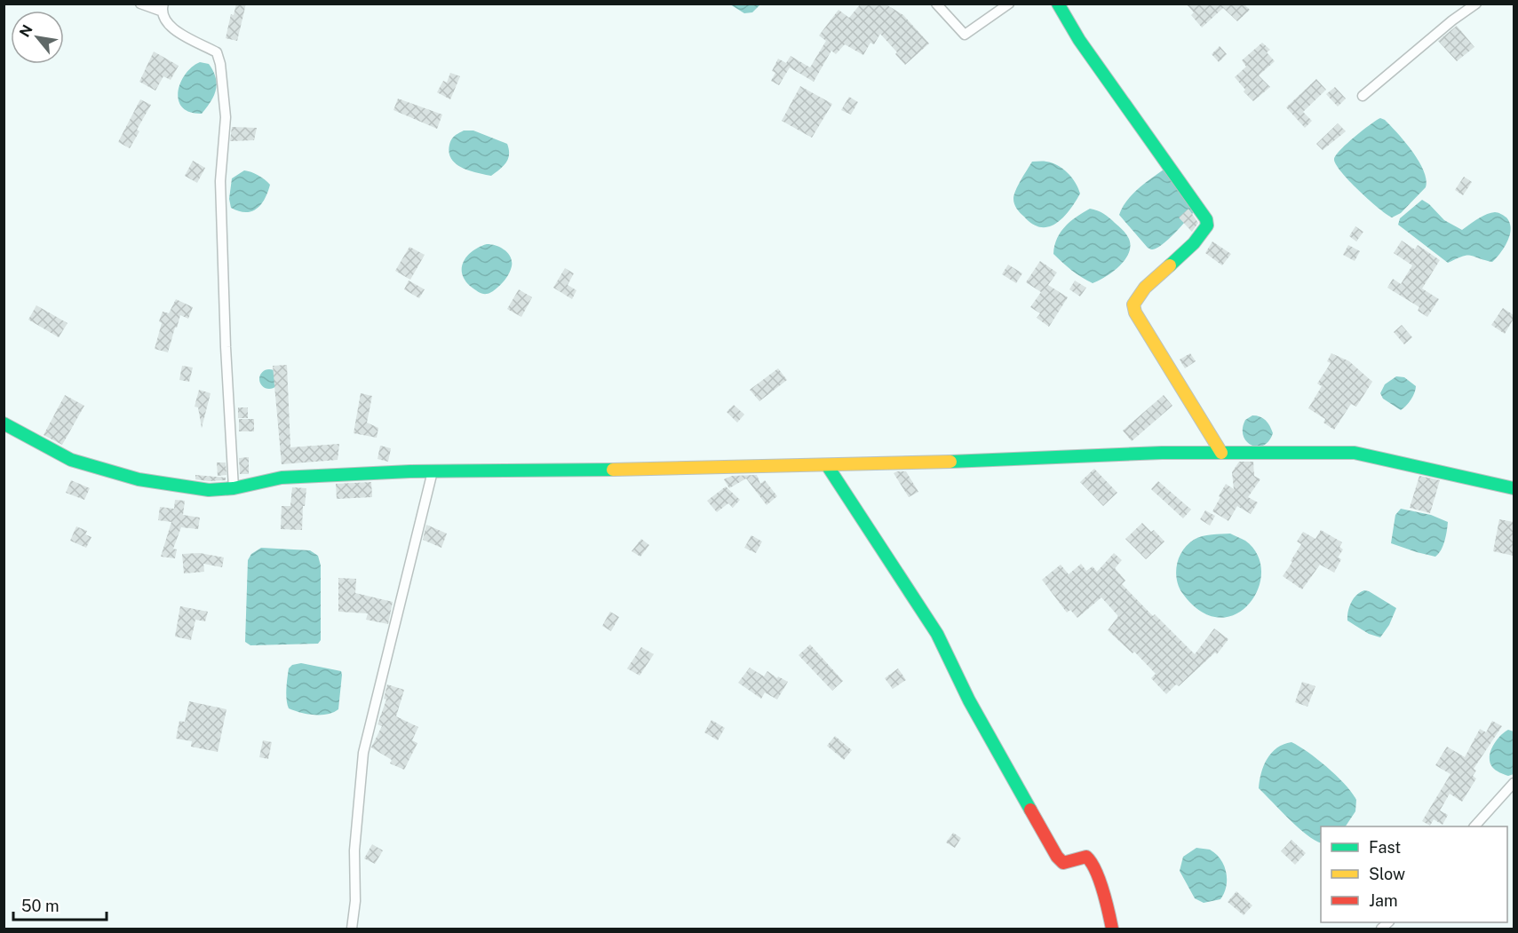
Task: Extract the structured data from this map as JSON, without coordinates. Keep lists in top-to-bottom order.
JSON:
{
  "legend": ["Fast", "Slow", "Jam"],
  "scale_bar": "50 m",
  "north": "top left"
}
